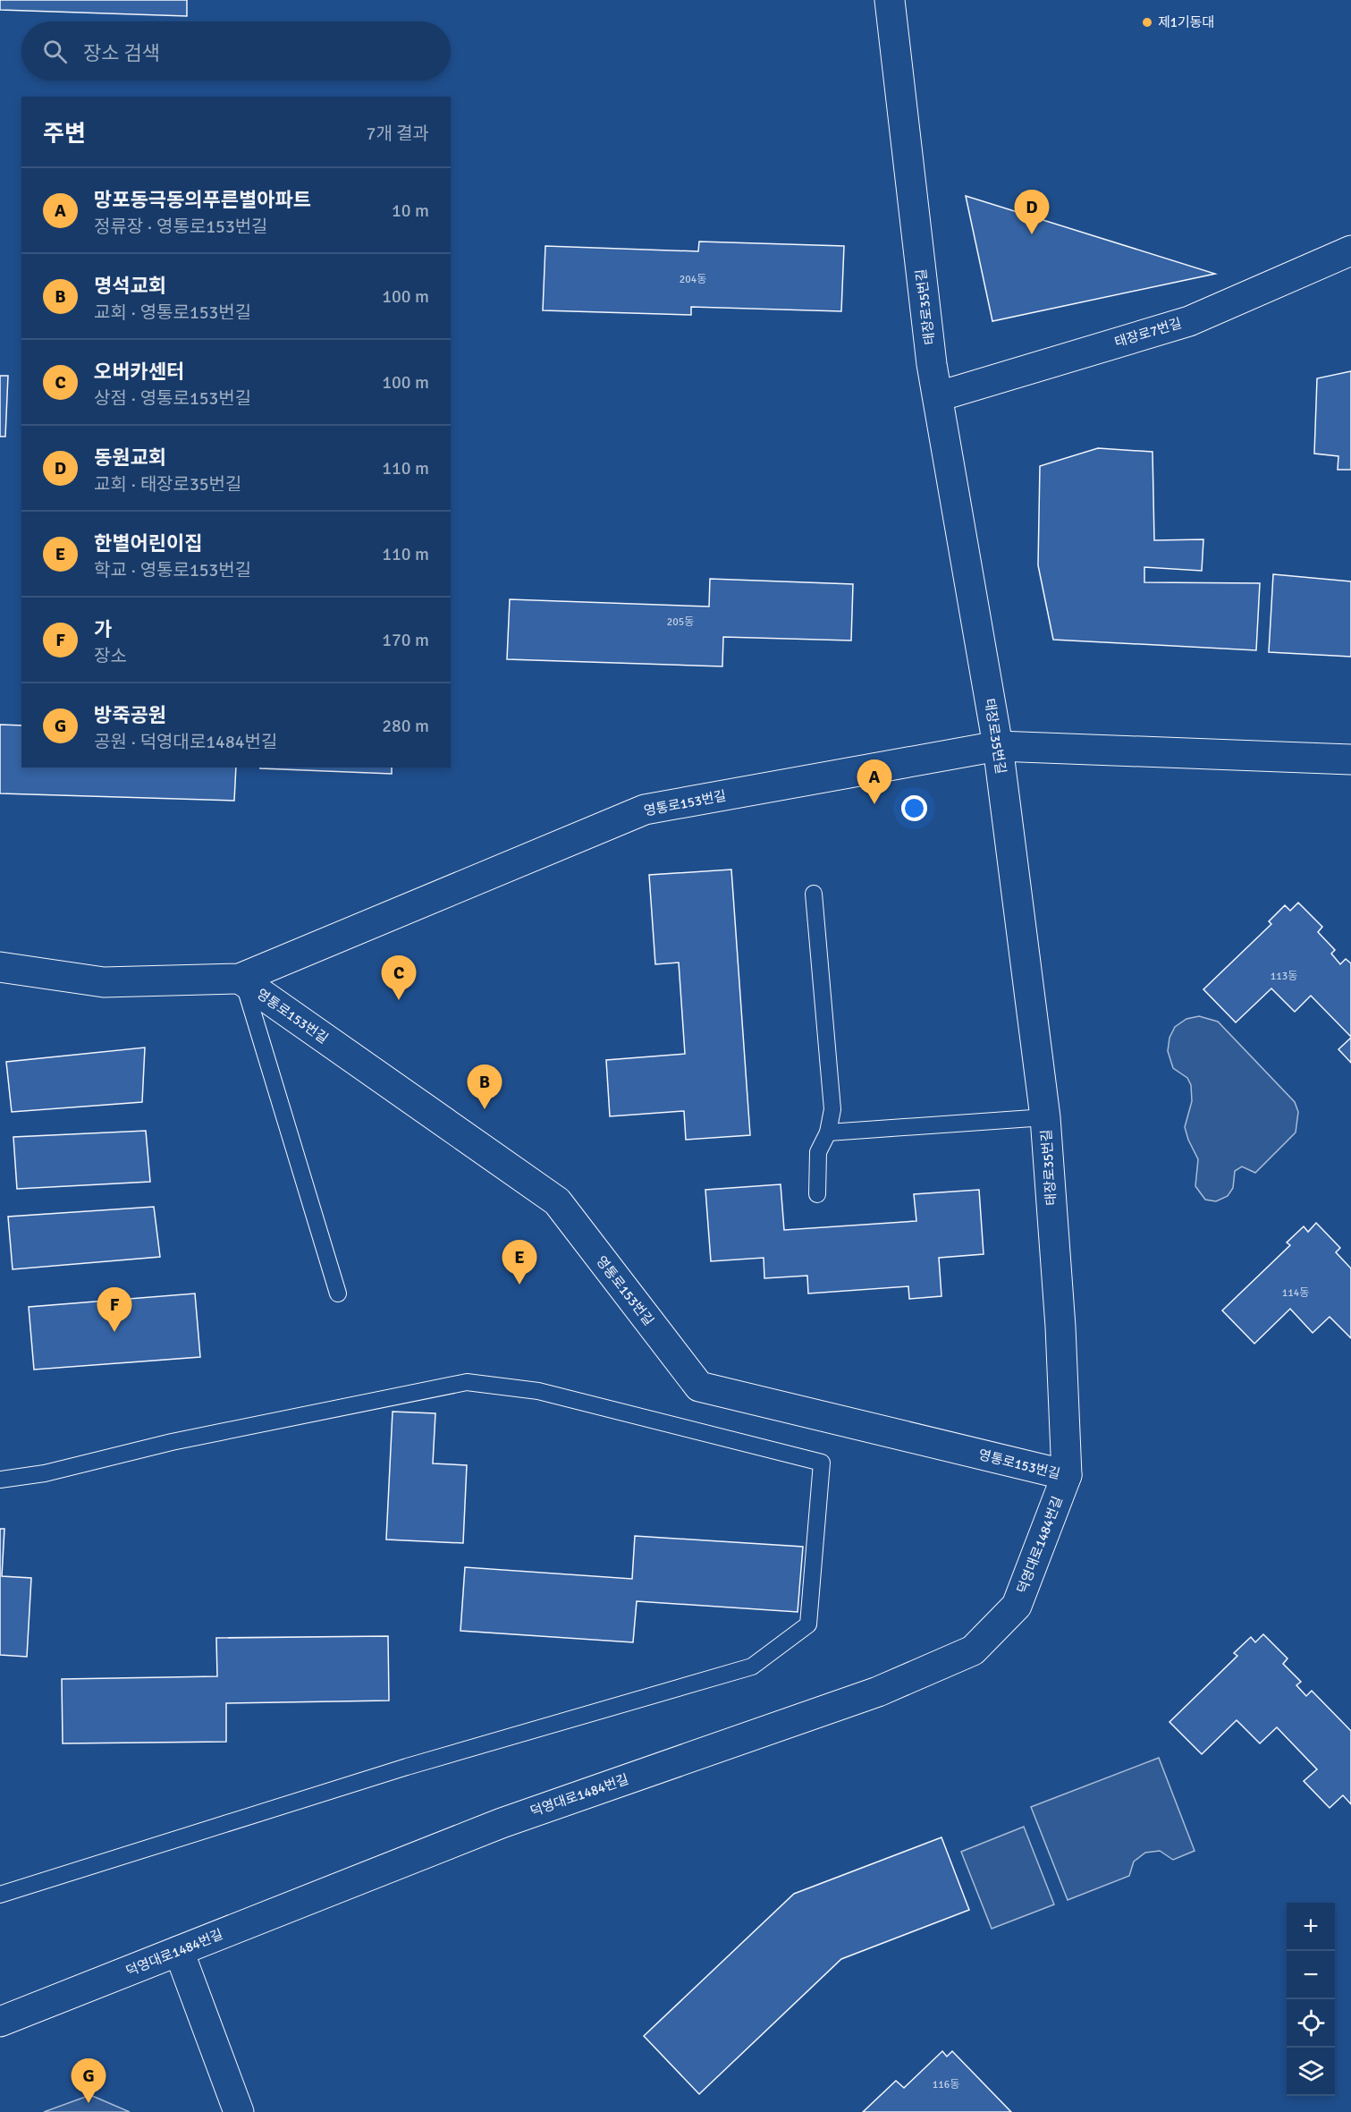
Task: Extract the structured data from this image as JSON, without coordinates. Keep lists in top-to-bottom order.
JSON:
{
  "streets": {
    "street": [
      "태장로35번길",
      "태장로7번길",
      "영통로153번길",
      "덕영대로1484번길"
    ]
  },
  "crossings": [
    ["태장로35번길", "태장로7번길"],
    ["태장로35번길", "영통로153번길"],
    ["태장로35번길", "덕영대로1484번길"],
    ["영통로153번길", "덕영대로1484번길"]
  ],
  "places": ["제1기동대"],
  "house_numbers": [
    "204동",
    "205동",
    "113동",
    "114동",
    "116동"
  ],
  "page": {
    "search": "장소 검색",
    "heading": ["주변", "7개 결과"],
    "list": [
      {
        "mark": "A",
        "name": "망포동극동의푸른별아파트",
        "note": "정류장 · 영통로153번길",
        "value": "10 m"
      },
      {
        "mark": "B",
        "name": "명석교회",
        "note": "교회 · 영통로153번길",
        "value": "100 m"
      },
      {
        "mark": "C",
        "name": "오버카센터",
        "note": "상점 · 영통로153번길",
        "value": "100 m"
      },
      {
        "mark": "D",
        "name": "동원교회",
        "note": "교회 · 태장로35번길",
        "value": "110 m"
      },
      {
        "mark": "E",
        "name": "한별어린이집",
        "note": "학교 · 영통로153번길",
        "value": "110 m"
      },
      {
        "mark": "F",
        "name": "가",
        "note": "장소",
        "value": "170 m"
      },
      {
        "mark": "G",
        "name": "방죽공원",
        "note": "공원 · 덕영대로1484번길",
        "value": "280 m"
      }
    ],
    "pins": [
      "D",
      "A",
      "C",
      "B",
      "E",
      "F",
      "G"
    ],
    "map_buttons": ["+", "−"]
  }
}
